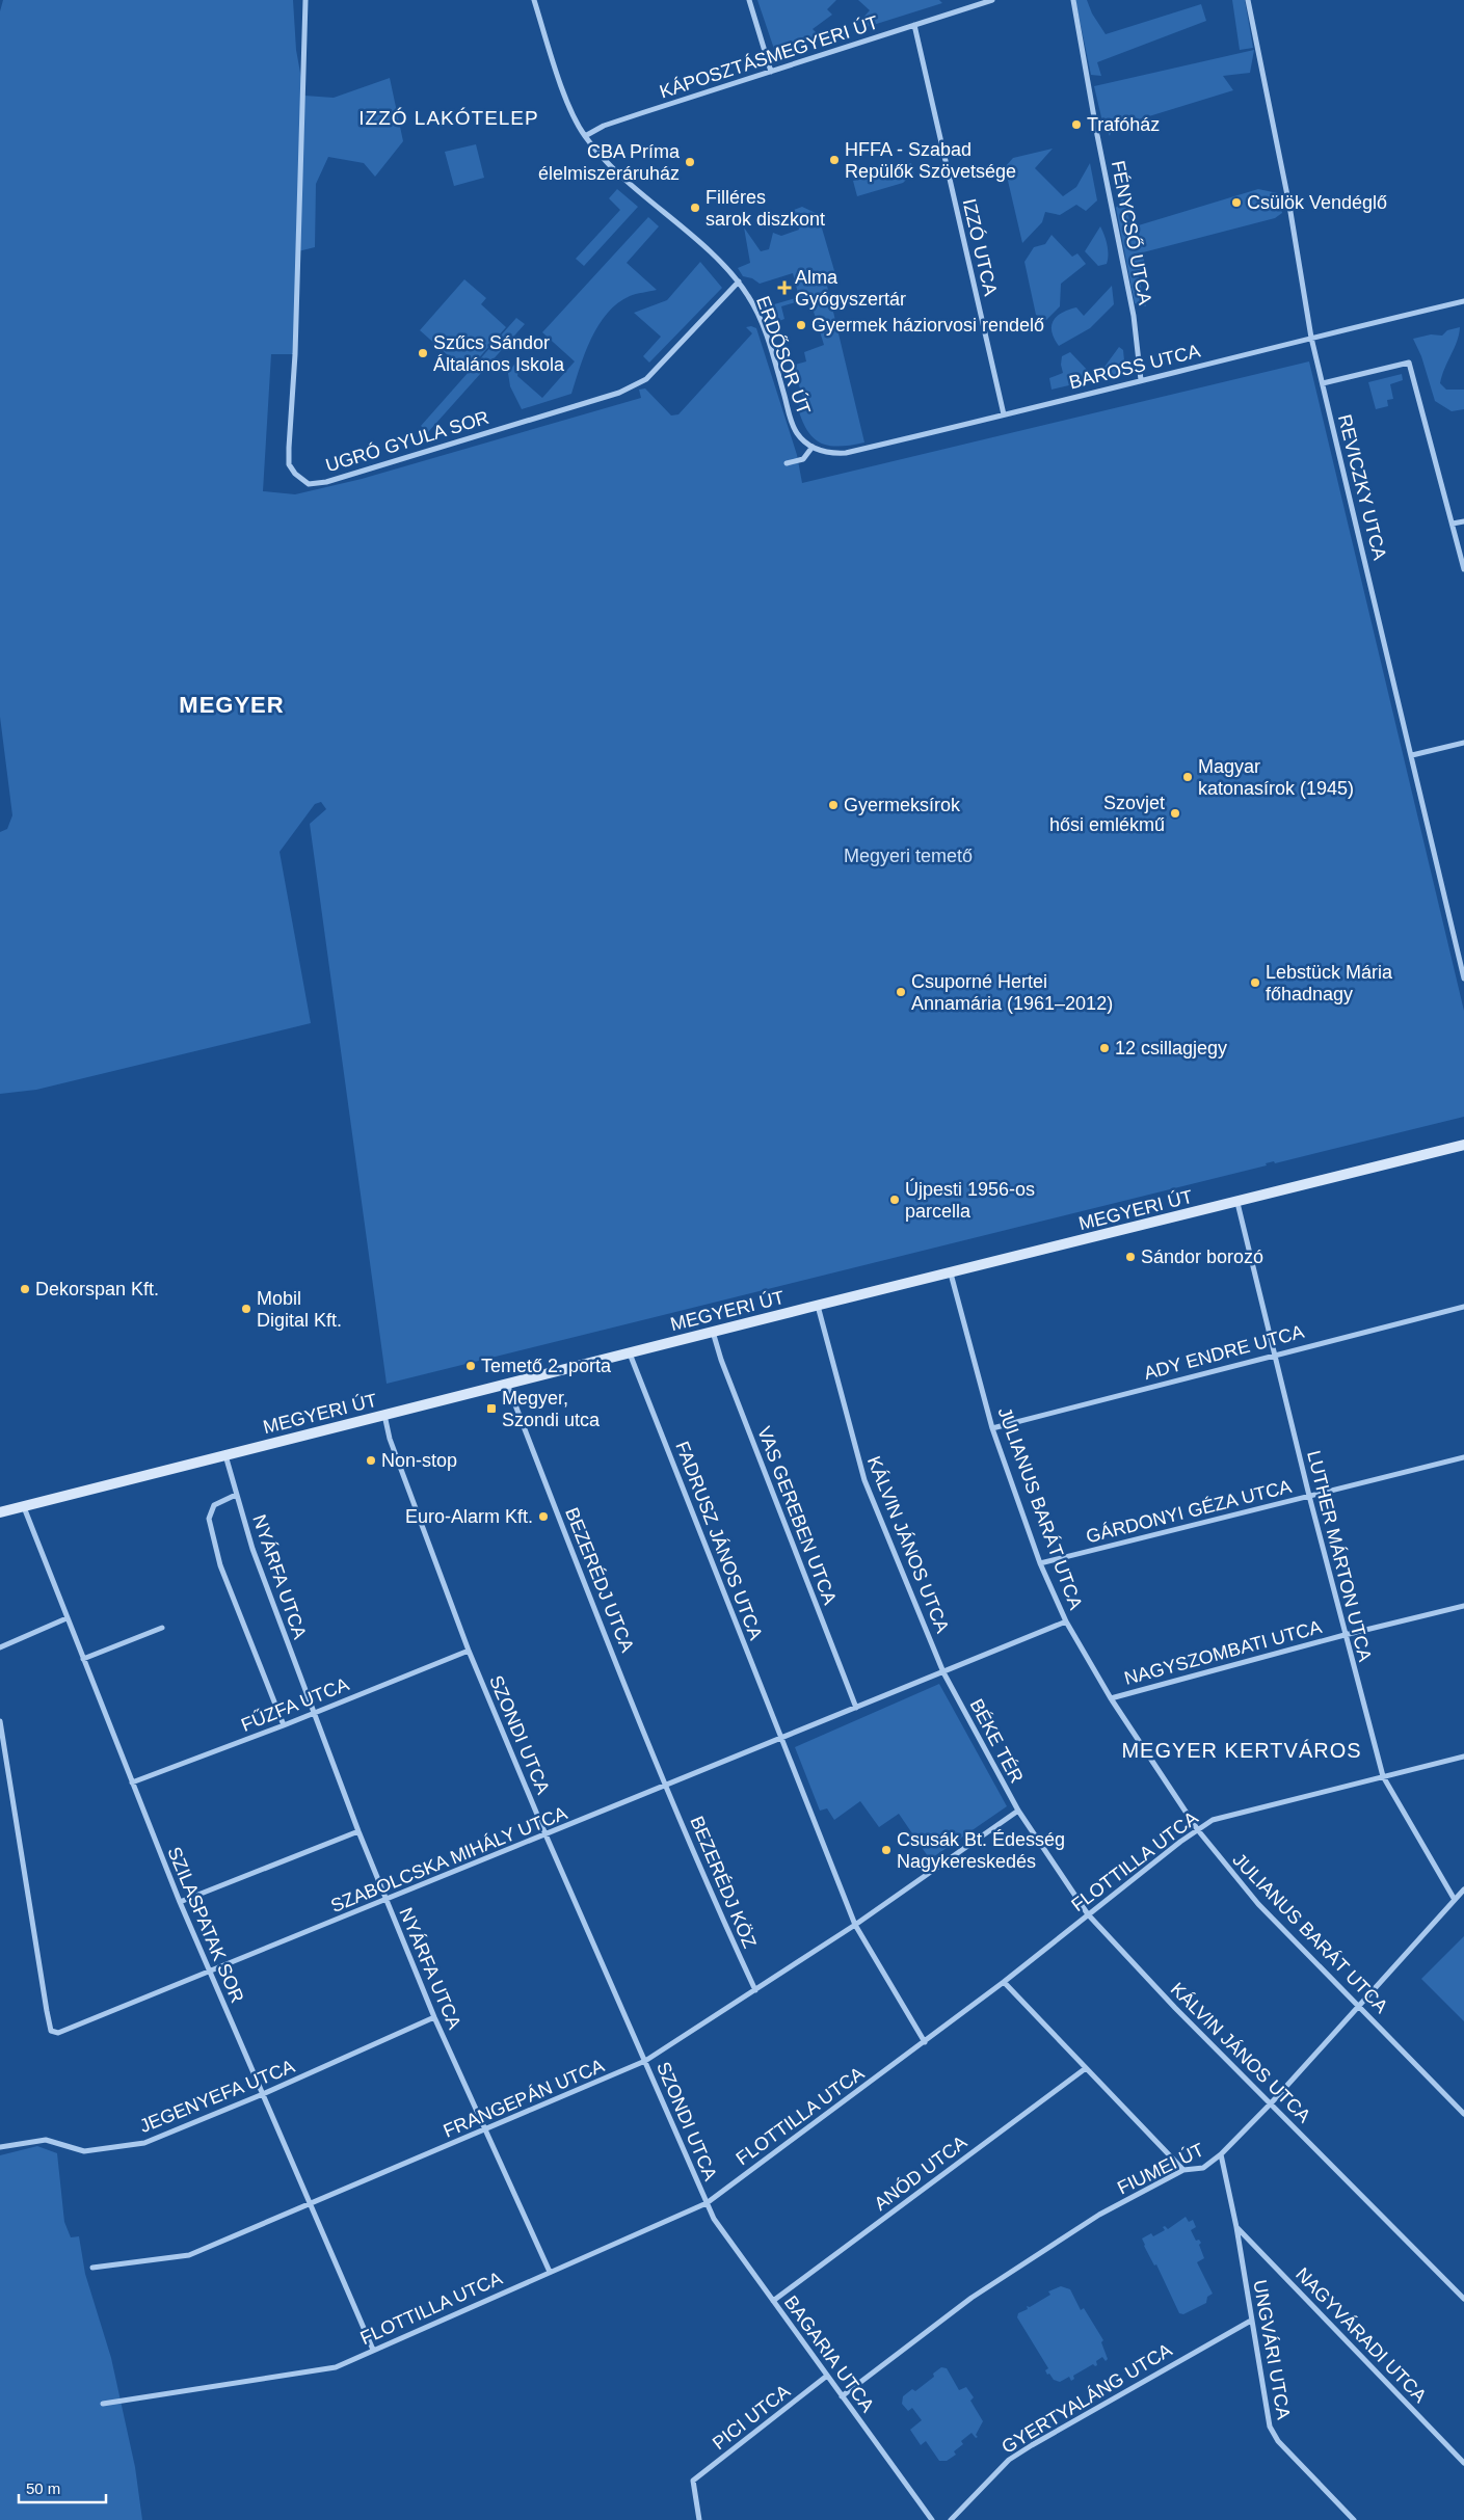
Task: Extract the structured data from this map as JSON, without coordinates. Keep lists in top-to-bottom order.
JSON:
{
  "streets": {
    "main road": ["MEGYERI ÚT"],
    "street": [
      "KÁPOSZTÁSMEGYERI ÚT",
      "FÉNYCSŐ UTCA",
      "IZZÓ UTCA",
      "ERDŐSOR ÚT",
      "BAROSS UTCA",
      "UGRÓ GYULA SOR",
      "REVICZKY UTCA",
      "ADY ENDRE UTCA",
      "JULIANUS BARÁT UTCA",
      "GÁRDONYI GÉZA UTCA",
      "VAS GEREBEN UTCA",
      "FADRUSZ JÁNOS UTCA",
      "KÁLVIN JÁNOS UTCA",
      "LUTHER MÁRTON UTCA",
      "NYÁRFA UTCA",
      "BEZERÉDJ UTCA",
      "NAGYSZOMBATI UTCA",
      "FŰZFA UTCA",
      "SZONDI UTCA",
      "BÉKE TÉR",
      "SZABOLCSKA MIHÁLY UTCA",
      "FLOTTILLA UTCA",
      "BEZERÉDJ KÖZ",
      "SZILASPATAK SOR",
      "JEGENYEFA UTCA",
      "FRANGEPÁN UTCA",
      "FIUMEI ÚT",
      "ANÓD UTCA",
      "NAGYVÁRADI UTCA",
      "UNGVÁRI UTCA",
      "BAGARIA UTCA",
      "GYERTYALÁNG UTCA",
      "PICI UTCA"
    ]
  },
  "crossings": [
    ["KÁPOSZTÁSMEGYERI ÚT", "IZZÓ UTCA"],
    ["KÁPOSZTÁSMEGYERI ÚT", "ERDŐSOR ÚT"],
    ["FÉNYCSŐ UTCA", "BAROSS UTCA"],
    ["IZZÓ UTCA", "BAROSS UTCA"],
    ["ERDŐSOR ÚT", "BAROSS UTCA"],
    ["ERDŐSOR ÚT", "UGRÓ GYULA SOR"],
    ["BAROSS UTCA", "REVICZKY UTCA"],
    ["MEGYERI ÚT", "JULIANUS BARÁT UTCA"],
    ["MEGYERI ÚT", "VAS GEREBEN UTCA"],
    ["MEGYERI ÚT", "FADRUSZ JÁNOS UTCA"],
    ["MEGYERI ÚT", "KÁLVIN JÁNOS UTCA"],
    ["MEGYERI ÚT", "LUTHER MÁRTON UTCA"],
    ["MEGYERI ÚT", "NYÁRFA UTCA"],
    ["MEGYERI ÚT", "BEZERÉDJ UTCA"],
    ["MEGYERI ÚT", "SZONDI UTCA"],
    ["MEGYERI ÚT", "SZILASPATAK SOR"],
    ["ADY ENDRE UTCA", "JULIANUS BARÁT UTCA"],
    ["ADY ENDRE UTCA", "LUTHER MÁRTON UTCA"],
    ["JULIANUS BARÁT UTCA", "GÁRDONYI GÉZA UTCA"],
    ["JULIANUS BARÁT UTCA", "NAGYSZOMBATI UTCA"],
    ["JULIANUS BARÁT UTCA", "FLOTTILLA UTCA"],
    ["JULIANUS BARÁT UTCA", "FIUMEI ÚT"],
    ["GÁRDONYI GÉZA UTCA", "LUTHER MÁRTON UTCA"],
    ["VAS GEREBEN UTCA", "SZABOLCSKA MIHÁLY UTCA"],
    ["FADRUSZ JÁNOS UTCA", "SZABOLCSKA MIHÁLY UTCA"],
    ["KÁLVIN JÁNOS UTCA", "BÉKE TÉR"],
    ["KÁLVIN JÁNOS UTCA", "FLOTTILLA UTCA"],
    ["KÁLVIN JÁNOS UTCA", "FIUMEI ÚT"],
    ["LUTHER MÁRTON UTCA", "NAGYSZOMBATI UTCA"],
    ["LUTHER MÁRTON UTCA", "FLOTTILLA UTCA"],
    ["LUTHER MÁRTON UTCA", "FIUMEI ÚT"],
    ["NYÁRFA UTCA", "FŰZFA UTCA"],
    ["NYÁRFA UTCA", "SZABOLCSKA MIHÁLY UTCA"],
    ["NYÁRFA UTCA", "FLOTTILLA UTCA"],
    ["NYÁRFA UTCA", "JEGENYEFA UTCA"],
    ["NYÁRFA UTCA", "FRANGEPÁN UTCA"],
    ["BEZERÉDJ UTCA", "SZABOLCSKA MIHÁLY UTCA"],
    ["BEZERÉDJ UTCA", "BEZERÉDJ KÖZ"],
    ["FŰZFA UTCA", "SZONDI UTCA"],
    ["FŰZFA UTCA", "SZILASPATAK SOR"],
    ["SZONDI UTCA", "SZABOLCSKA MIHÁLY UTCA"],
    ["SZONDI UTCA", "FLOTTILLA UTCA"],
    ["SZONDI UTCA", "FRANGEPÁN UTCA"],
    ["SZONDI UTCA", "BAGARIA UTCA"],
    ["BÉKE TÉR", "FRANGEPÁN UTCA"],
    ["SZABOLCSKA MIHÁLY UTCA", "BEZERÉDJ KÖZ"],
    ["SZABOLCSKA MIHÁLY UTCA", "SZILASPATAK SOR"],
    ["FLOTTILLA UTCA", "SZILASPATAK SOR"],
    ["FLOTTILLA UTCA", "BAGARIA UTCA"],
    ["BEZERÉDJ KÖZ", "FRANGEPÁN UTCA"],
    ["SZILASPATAK SOR", "JEGENYEFA UTCA"],
    ["SZILASPATAK SOR", "FRANGEPÁN UTCA"],
    ["FIUMEI ÚT", "UNGVÁRI UTCA"],
    ["FIUMEI ÚT", "BAGARIA UTCA"],
    ["ANÓD UTCA", "BAGARIA UTCA"],
    ["NAGYVÁRADI UTCA", "UNGVÁRI UTCA"],
    ["UNGVÁRI UTCA", "GYERTYALÁNG UTCA"],
    ["BAGARIA UTCA", "PICI UTCA"]
  ],
  "districts": ["IZZÓ LAKÓTELEP", "MEGYER", "MEGYER KERTVÁROS"],
  "parks": ["Megyeri temető"],
  "places": {
    "other": [
      "Trafóház",
      "HFFA - Szabad Repülők Szövetsége",
      "CBA Príma élelmiszeráruház",
      "Csülök Vendéglő",
      "Filléres sarok diszkont",
      "Gyermek háziorvosi rendelő",
      "Szűcs Sándor Általános Iskola",
      "Magyar katonasírok (1945)",
      "Gyermeksírok",
      "Szovjet hősi emlékmű",
      "Lebstück Mária főhadnagy",
      "Csuporné Hertei Annamária (1961–2012)",
      "12 csillagjegy",
      "Újpesti 1956-os parcella",
      "Sándor borozó",
      "Dekorspan Kft.",
      "Mobil Digital Kft.",
      "Temető 2. porta",
      "Non-stop",
      "Euro-Alarm Kft.",
      "Csusák Bt. Édesség Nagykereskedés"
    ],
    "health": ["Alma Gyógyszertár"],
    "transit": ["Megyer, Szondi utca"]
  },
  "scale_bar": "50 m"
}
